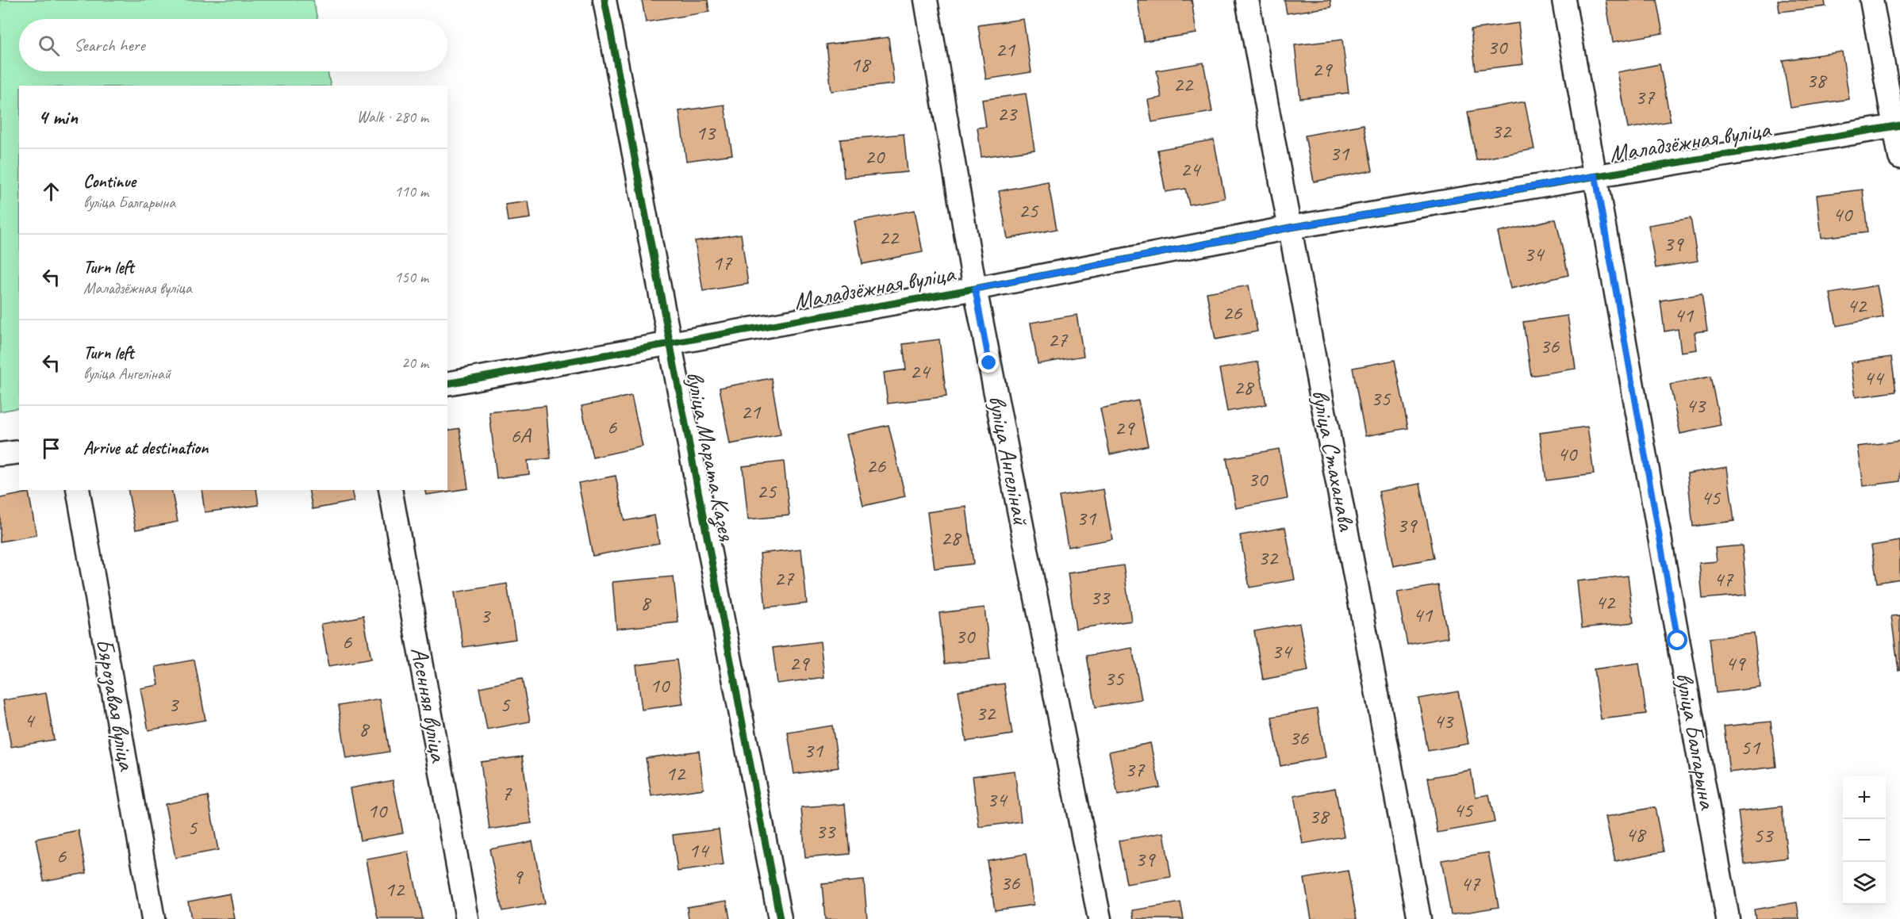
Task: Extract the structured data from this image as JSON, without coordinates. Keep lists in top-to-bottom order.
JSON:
{
  "streets": {
    "street": [
      "Маладзёжная вуліца",
      "вуліца Марата Казея",
      "вуліца Ангелінай",
      "вуліца Стаханава",
      "Бярозавая вуліца",
      "Асенняя вуліца",
      "вуліца Балгарына"
    ]
  },
  "crossings": [
    ["Маладзёжная вуліца", "вуліца Марата Казея"],
    ["Маладзёжная вуліца", "вуліца Ангелінай"],
    ["Маладзёжная вуліца", "вуліца Стаханава"],
    ["Маладзёжная вуліца", "вуліца Балгарына"]
  ],
  "house_numbers": [
    "30",
    "21",
    "18",
    "29",
    "38",
    "22",
    "37",
    "23",
    "32",
    "13",
    "31",
    "20",
    "24",
    "25",
    "40",
    "22",
    "39",
    "34",
    "17",
    "42",
    "26",
    "41",
    "27",
    "36",
    "24",
    "44",
    "28",
    "35",
    "43",
    "21",
    "6",
    "29",
    "6А",
    "40",
    "26",
    "30",
    "25",
    "45",
    "31",
    "39",
    "28",
    "32",
    "27",
    "47",
    "33",
    "42",
    "8",
    "41",
    "3",
    "30",
    "6",
    "34",
    "29",
    "49",
    "35",
    "10",
    "3",
    "5",
    "32",
    "4",
    "43",
    "8",
    "36",
    "51",
    "31",
    "37",
    "12",
    "7",
    "34",
    "45",
    "10",
    "38",
    "5",
    "33",
    "48",
    "53",
    "14",
    "6",
    "39",
    "9",
    "36",
    "47",
    "12"
  ],
  "page": {
    "search": "Search here",
    "heading": ["4 min", "Walk · 280 m"],
    "list": [
      ["Continue", "вуліца Балгарына", "110 m"],
      ["Turn left", "Маладзёжная вуліца", "150 m"],
      ["Turn left", "вуліца Ангелінай", "20 m"],
      "Arrive at destination"
    ],
    "map_buttons": ["+", "−"]
  }
}
